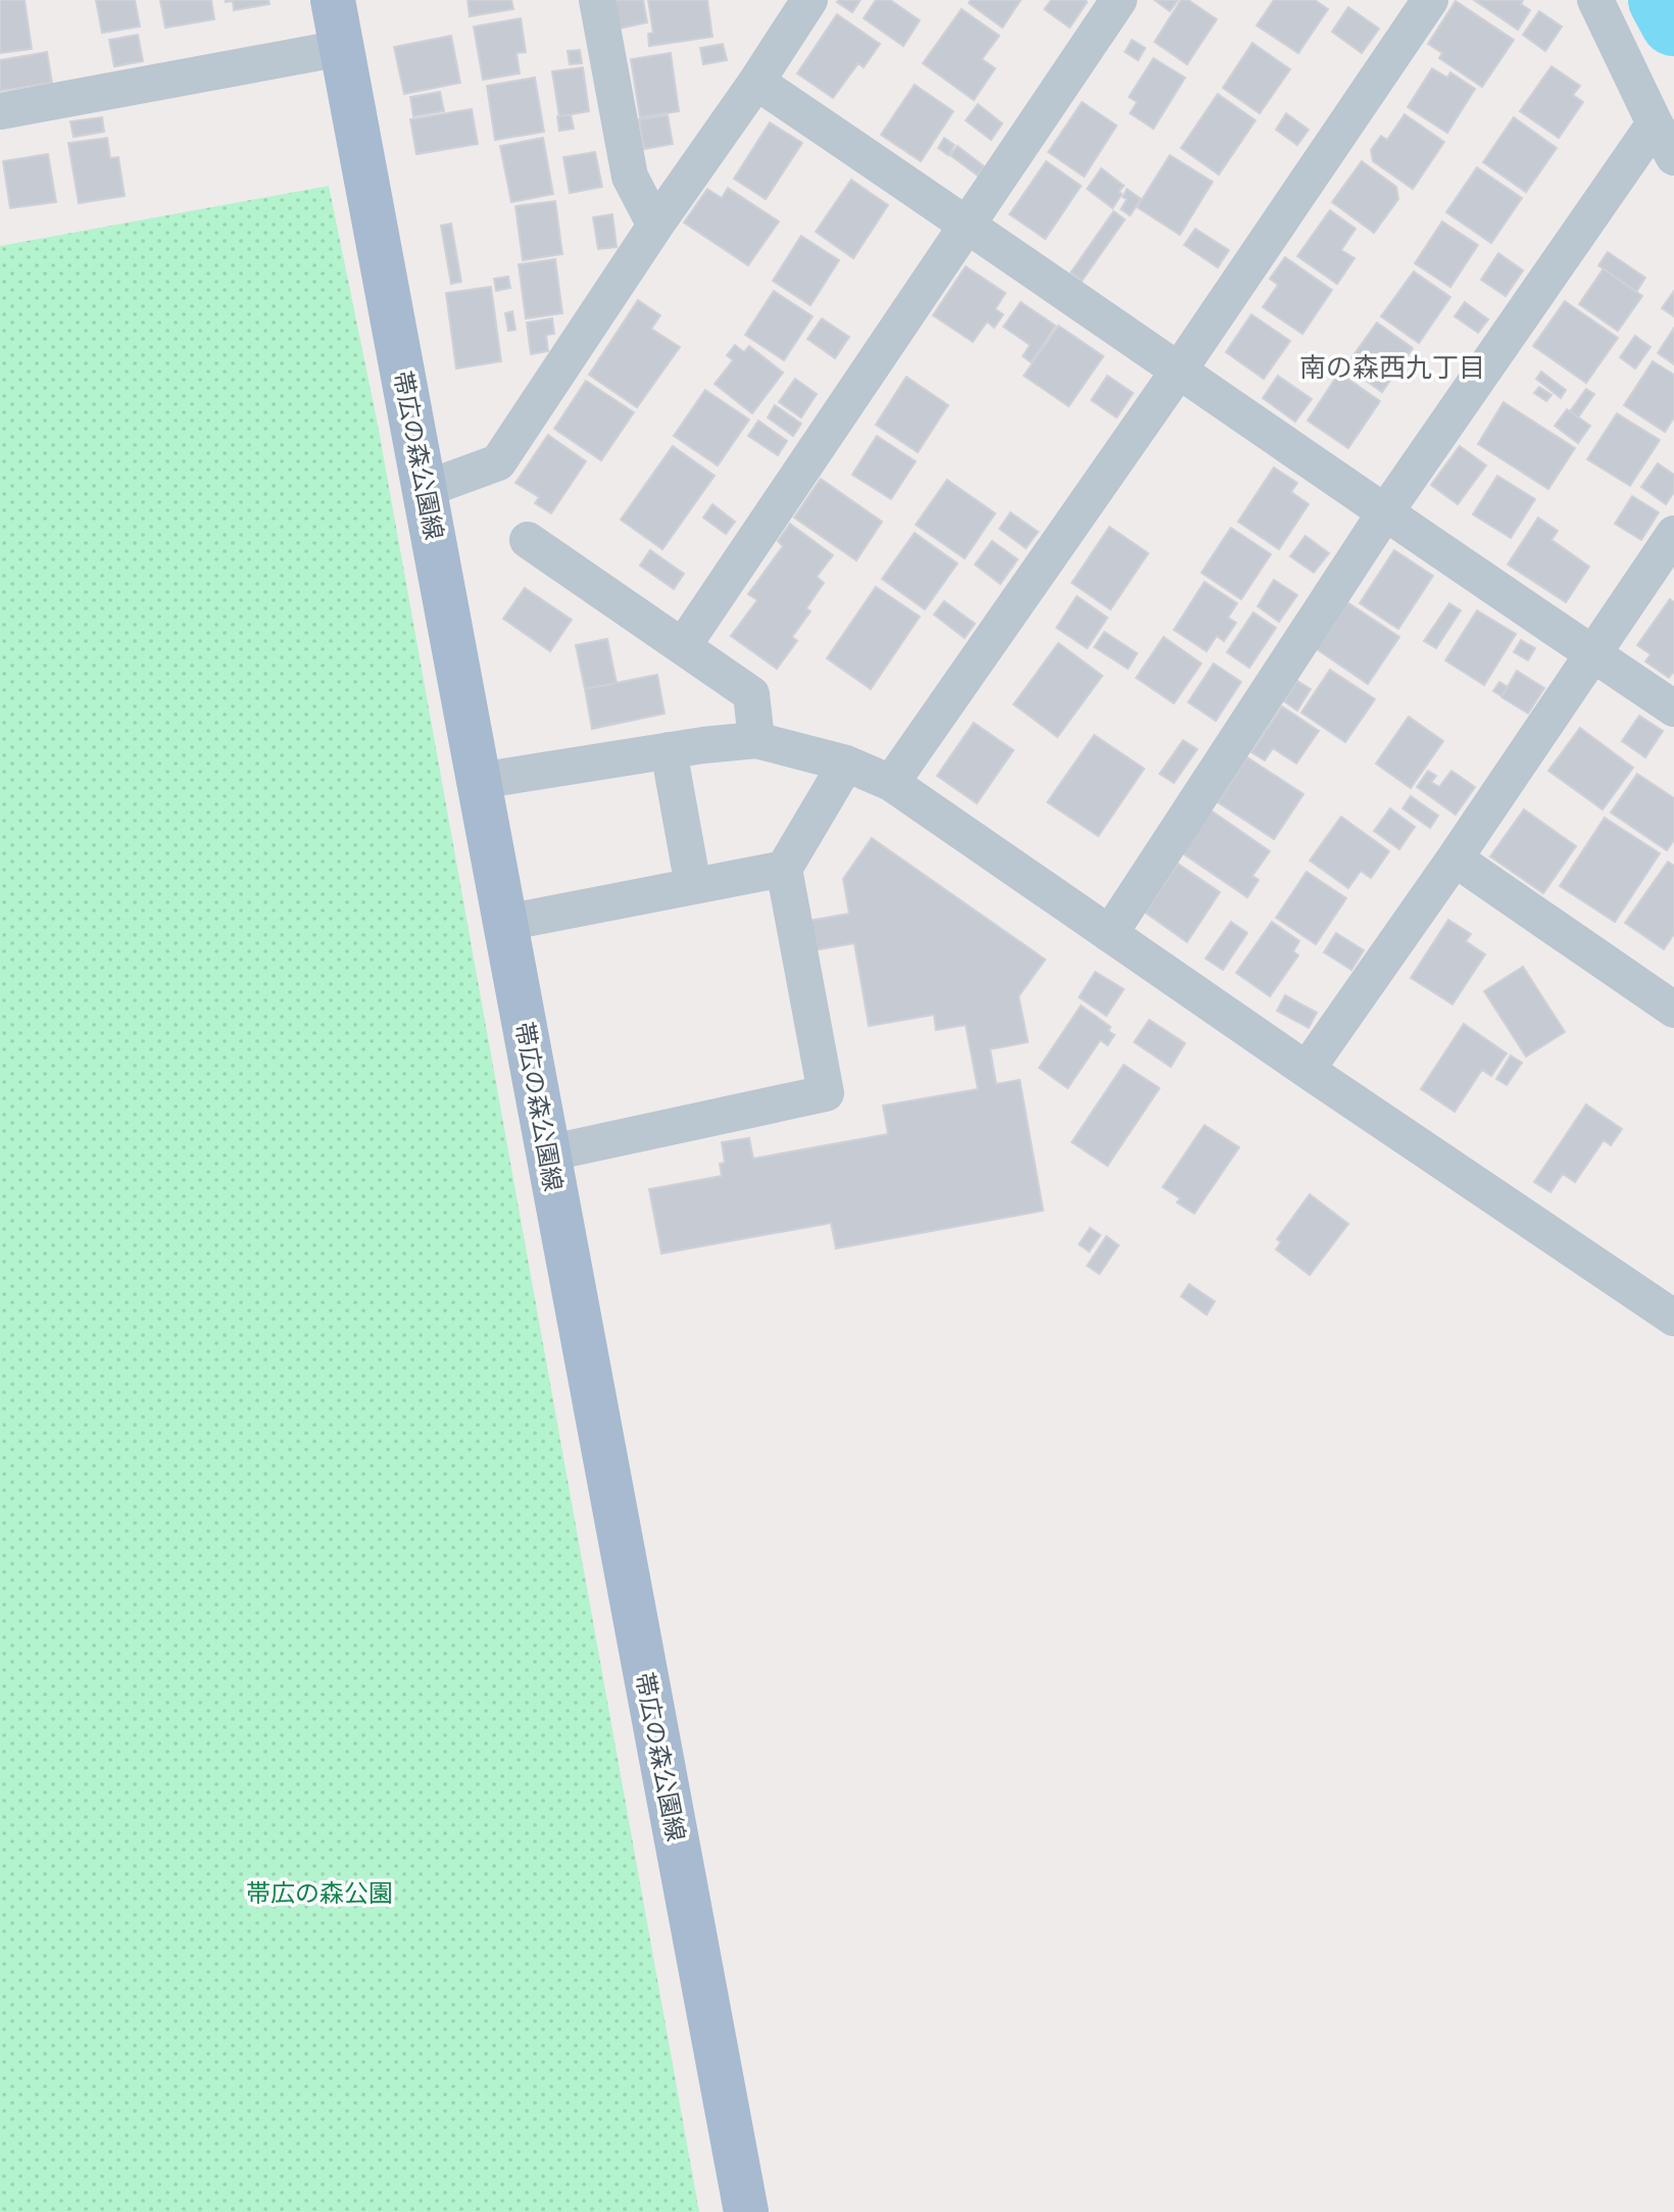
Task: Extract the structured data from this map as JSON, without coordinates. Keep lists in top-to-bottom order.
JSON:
{
  "streets": {
    "main road": ["帯広の森公園線"]
  },
  "districts": ["南の森西九丁目"],
  "parks": ["帯広の森公園"]
}
